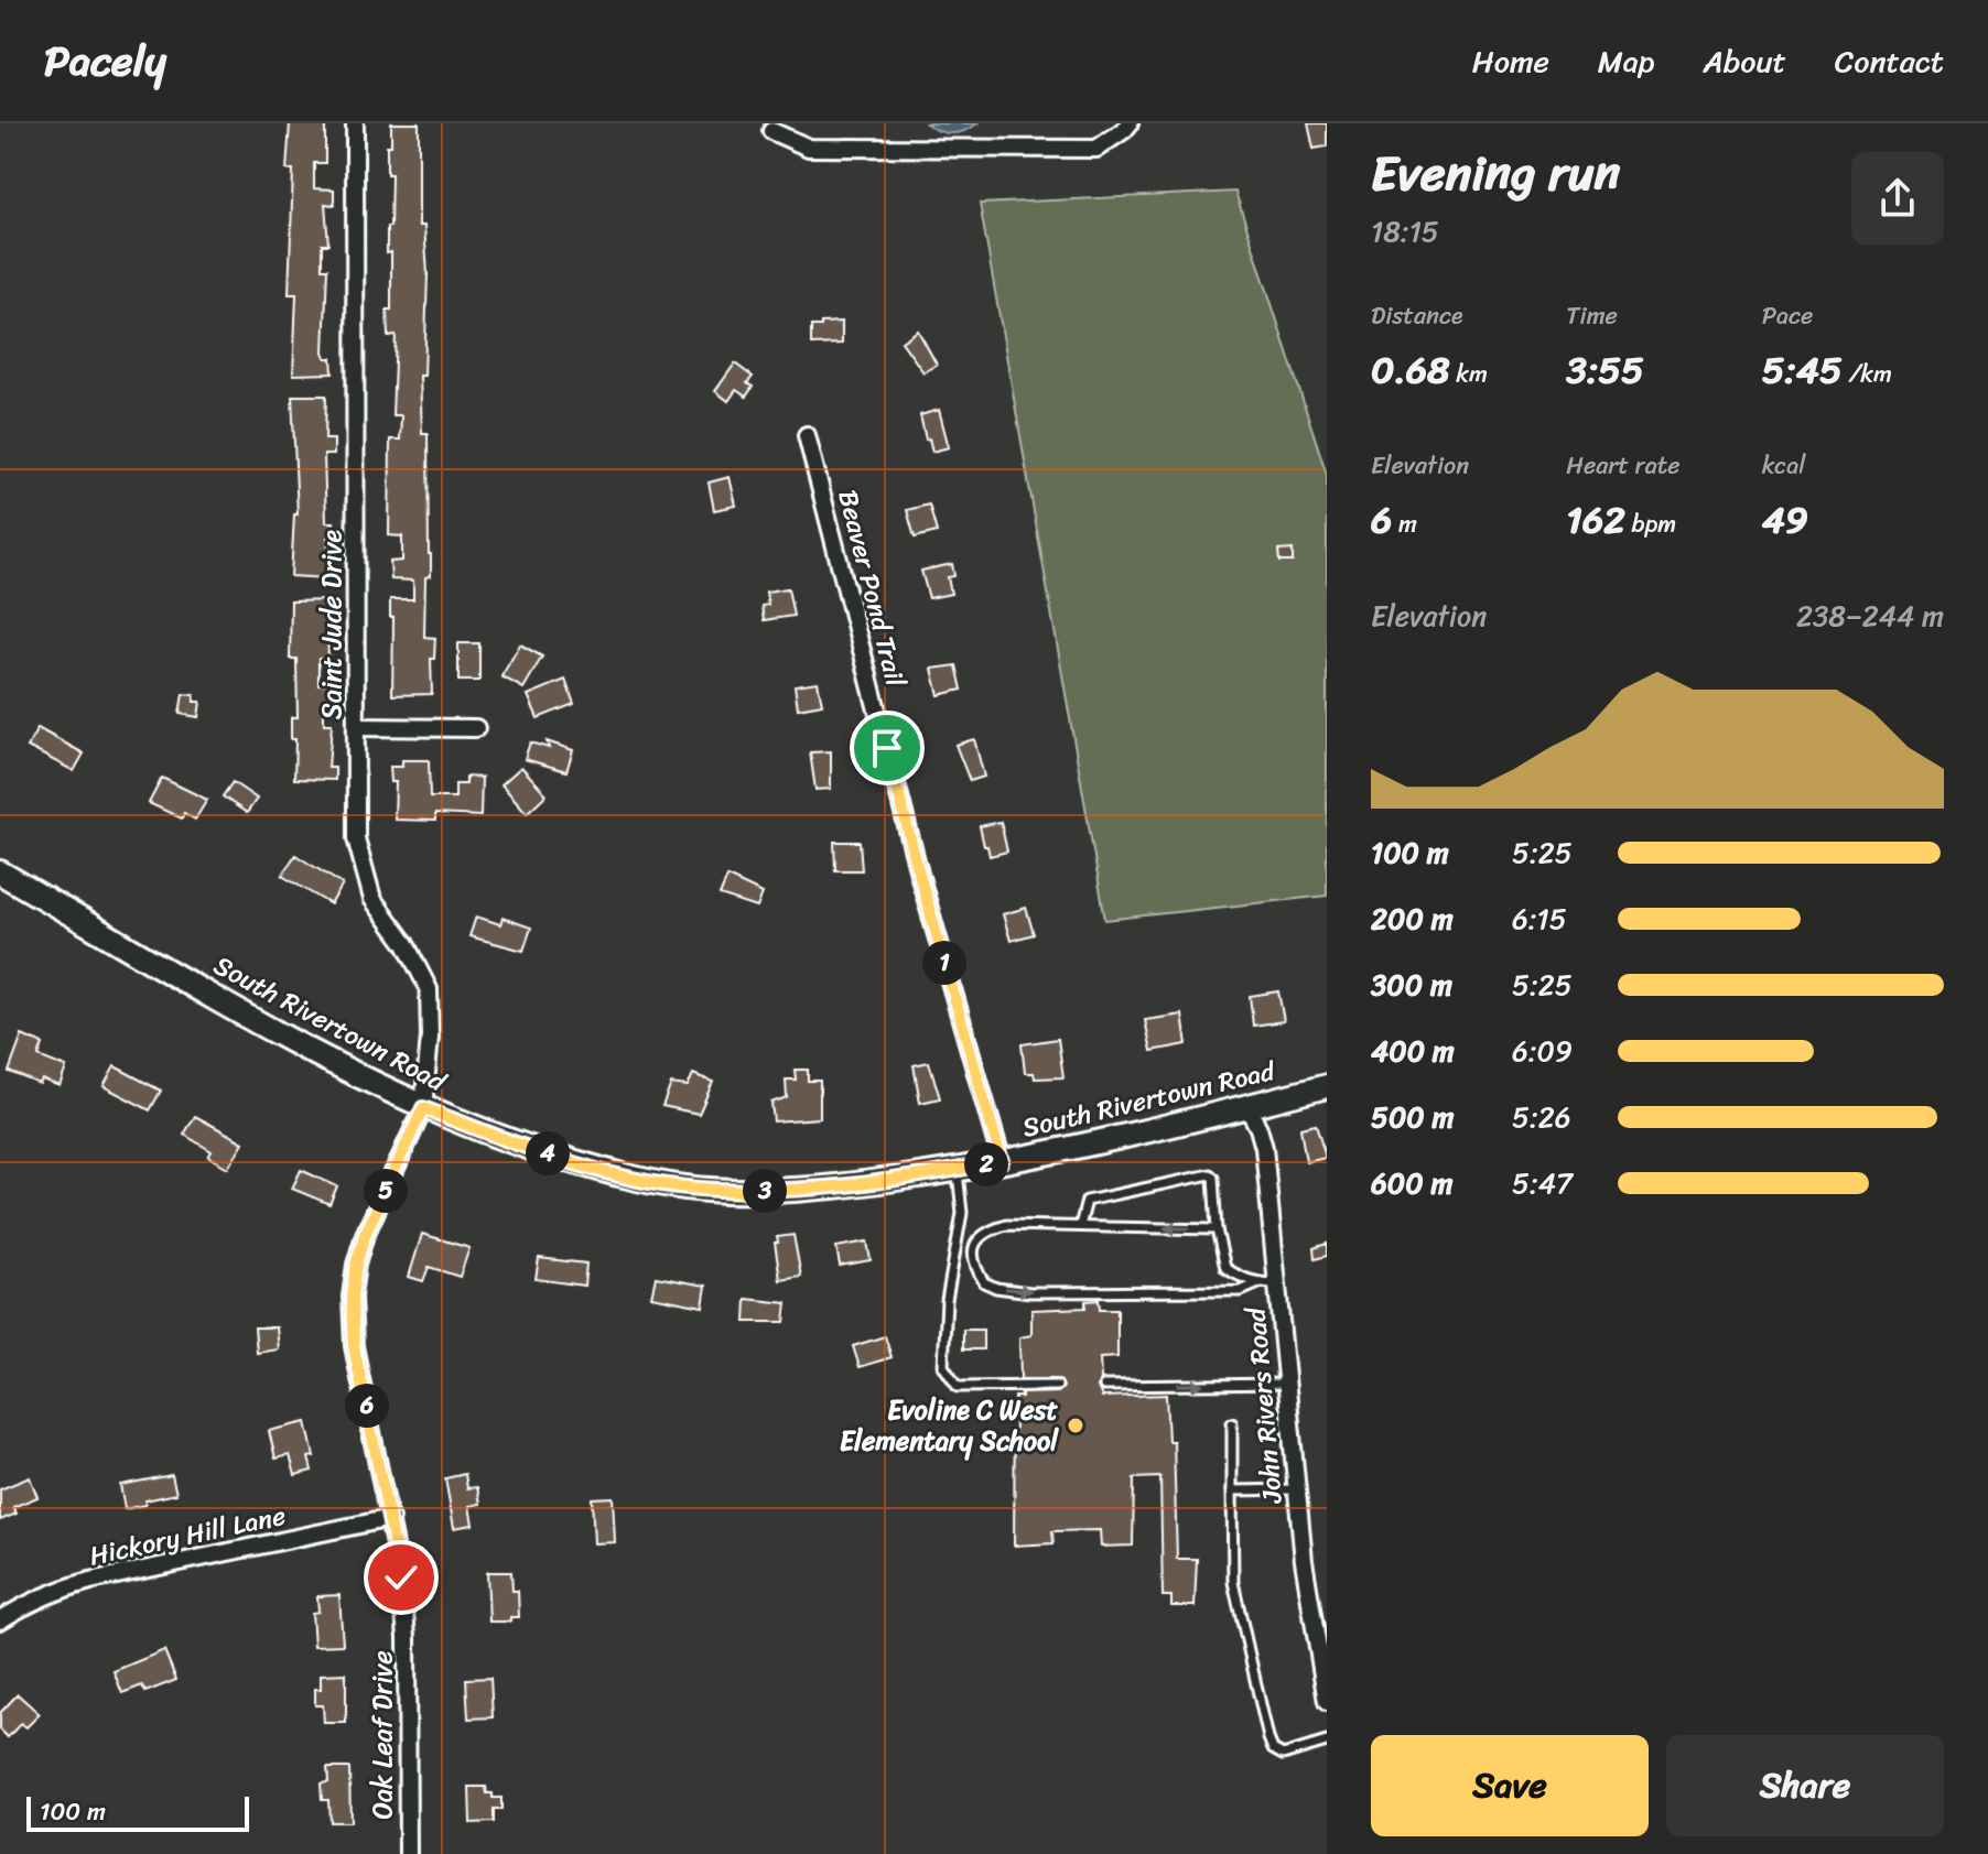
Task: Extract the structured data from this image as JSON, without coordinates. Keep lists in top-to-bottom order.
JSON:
{
  "streets": {
    "main road": ["South Rivertown Road"],
    "street": [
      "Beaver Pond Trail",
      "Saint Jude Drive",
      "John Rivers Road",
      "Hickory Hill Lane",
      "Oak Leaf Drive"
    ]
  },
  "crossings": [
    ["Beaver Pond Trail", "South Rivertown Road"],
    ["Saint Jude Drive", "South Rivertown Road"],
    ["Saint Jude Drive", "Oak Leaf Drive"],
    ["South Rivertown Road", "John Rivers Road"],
    ["South Rivertown Road", "Oak Leaf Drive"],
    ["Hickory Hill Lane", "Oak Leaf Drive"]
  ],
  "places": ["Evoline C West Elementary School"],
  "scale_bar": "100 m",
  "page": {
    "header": "Pacely",
    "nav": [
      "Home",
      "Map",
      "About",
      "Contact"
    ],
    "heading": ["Evening run", "18:15"],
    "stats": [
      ["Distance", "0.68 km"],
      ["Time", "3:55"],
      ["Pace", "5:45 /km"],
      ["Elevation", "6 m"],
      ["Heart rate", "162 bpm"],
      ["kcal", "49"]
    ],
    "chart": ["Elevation", "238–244 m"],
    "list": [
      {
        "name": "100 m",
        "note": "5:25"
      },
      {
        "name": "200 m",
        "note": "6:15"
      },
      {
        "name": "300 m",
        "note": "5:25"
      },
      {
        "name": "400 m",
        "note": "6:09"
      },
      {
        "name": "500 m",
        "note": "5:26"
      },
      {
        "name": "600 m",
        "note": "5:47"
      }
    ],
    "pins": [
      "1",
      "4",
      "2",
      "3",
      "5",
      "6"
    ],
    "buttons": ["Save", "Share"],
    "scale": "100 m"
  }
}
